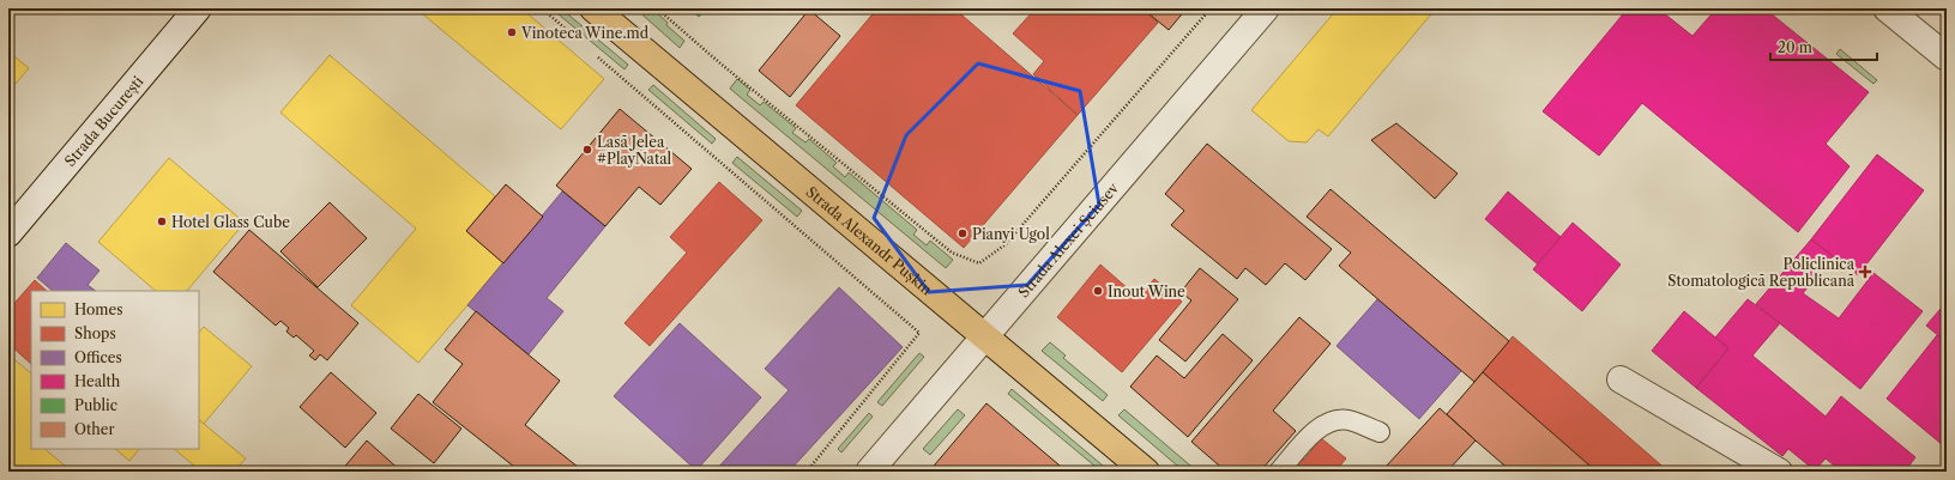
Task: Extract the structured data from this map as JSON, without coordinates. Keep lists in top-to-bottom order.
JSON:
{
  "streets": {
    "main road": ["Strada Alexandr Pușkin"],
    "street": ["Strada București", "Strada Alexei Șciusev"]
  },
  "crossings": [
    ["Strada Alexandr Pușkin", "Strada Alexei Șciusev"]
  ],
  "places": {
    "other": [
      "Vinoteca Wine.md",
      "Lasă Jelea #PlayNatal",
      "Hotel Glass Cube",
      "Pianyi Ugol",
      "Inout Wine"
    ],
    "health": ["Policlinica Stomatologică Republicană"]
  },
  "legend": [
    "Homes",
    "Shops",
    "Offices",
    "Health",
    "Public",
    "Other"
  ],
  "scale_bar": "20 m"
}
